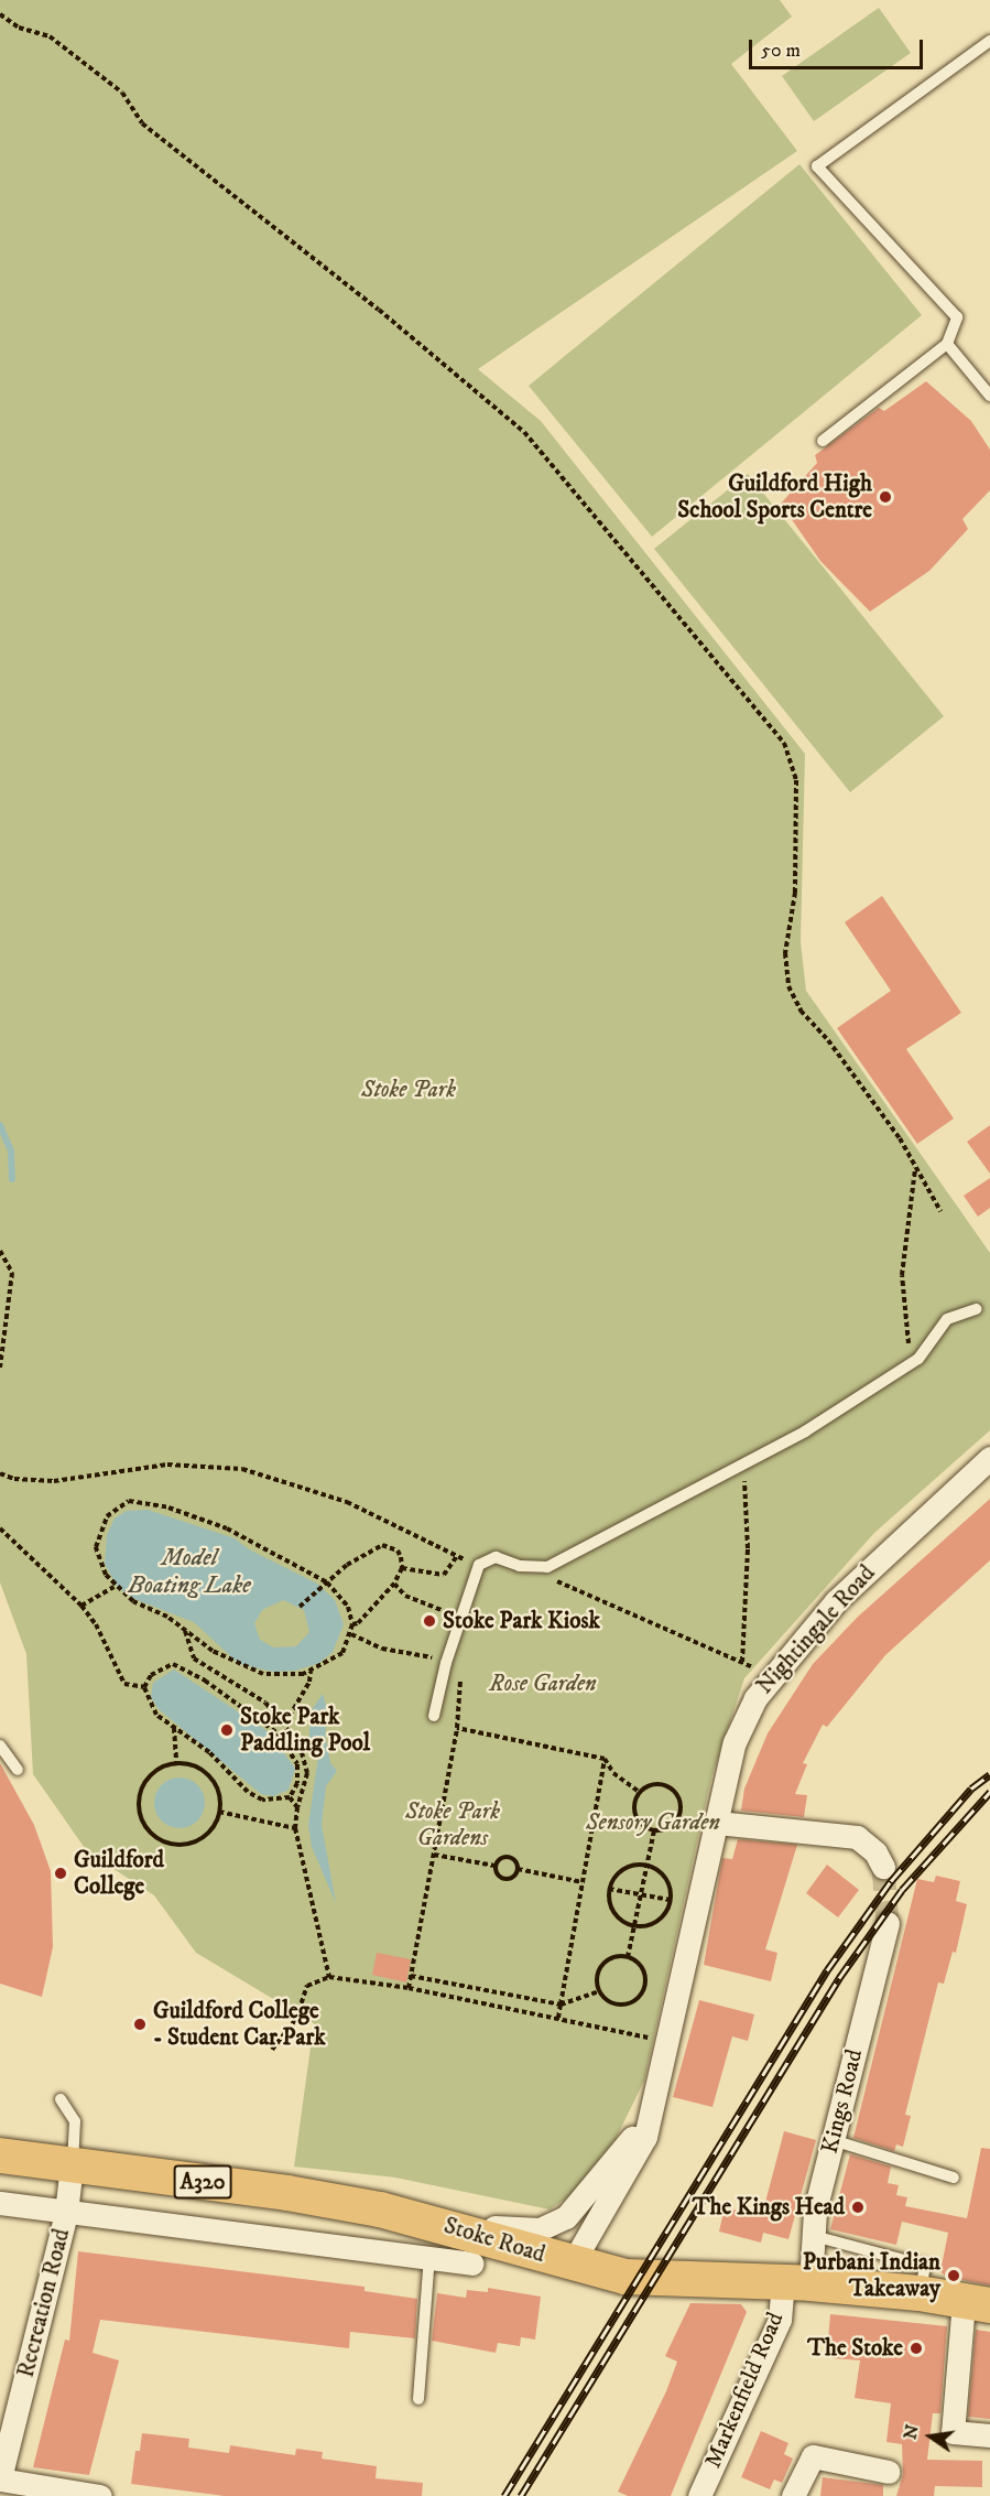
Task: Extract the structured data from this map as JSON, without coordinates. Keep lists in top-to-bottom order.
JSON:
{
  "streets": {
    "main road": ["A320", "Stoke Road"],
    "street": [
      "Nightingale Road",
      "Kings Road",
      "Recreation Road",
      "Markenfield Road"
    ]
  },
  "crossings": [
    ["Nightingale Road", "Stoke Road"],
    ["Kings Road", "Stoke Road"],
    ["Kings Road", "Markenfield Road"],
    ["Stoke Road", "Recreation Road"],
    ["Stoke Road", "Markenfield Road"]
  ],
  "water": ["Model Boating Lake"],
  "parks": [
    "Stoke Park",
    "Rose Garden",
    "Stoke Park Gardens",
    "Sensory Garden"
  ],
  "places": [
    "Guildford High School Sports Centre",
    "Stoke Park Kiosk",
    "Stoke Park Paddling Pool",
    "Guildford College",
    "Guildford College - Student Car Park",
    "The Kings Head",
    "Purbani Indian Takeaway",
    "The Stoke"
  ],
  "scale_bar": "50 m",
  "north": "left"
}
